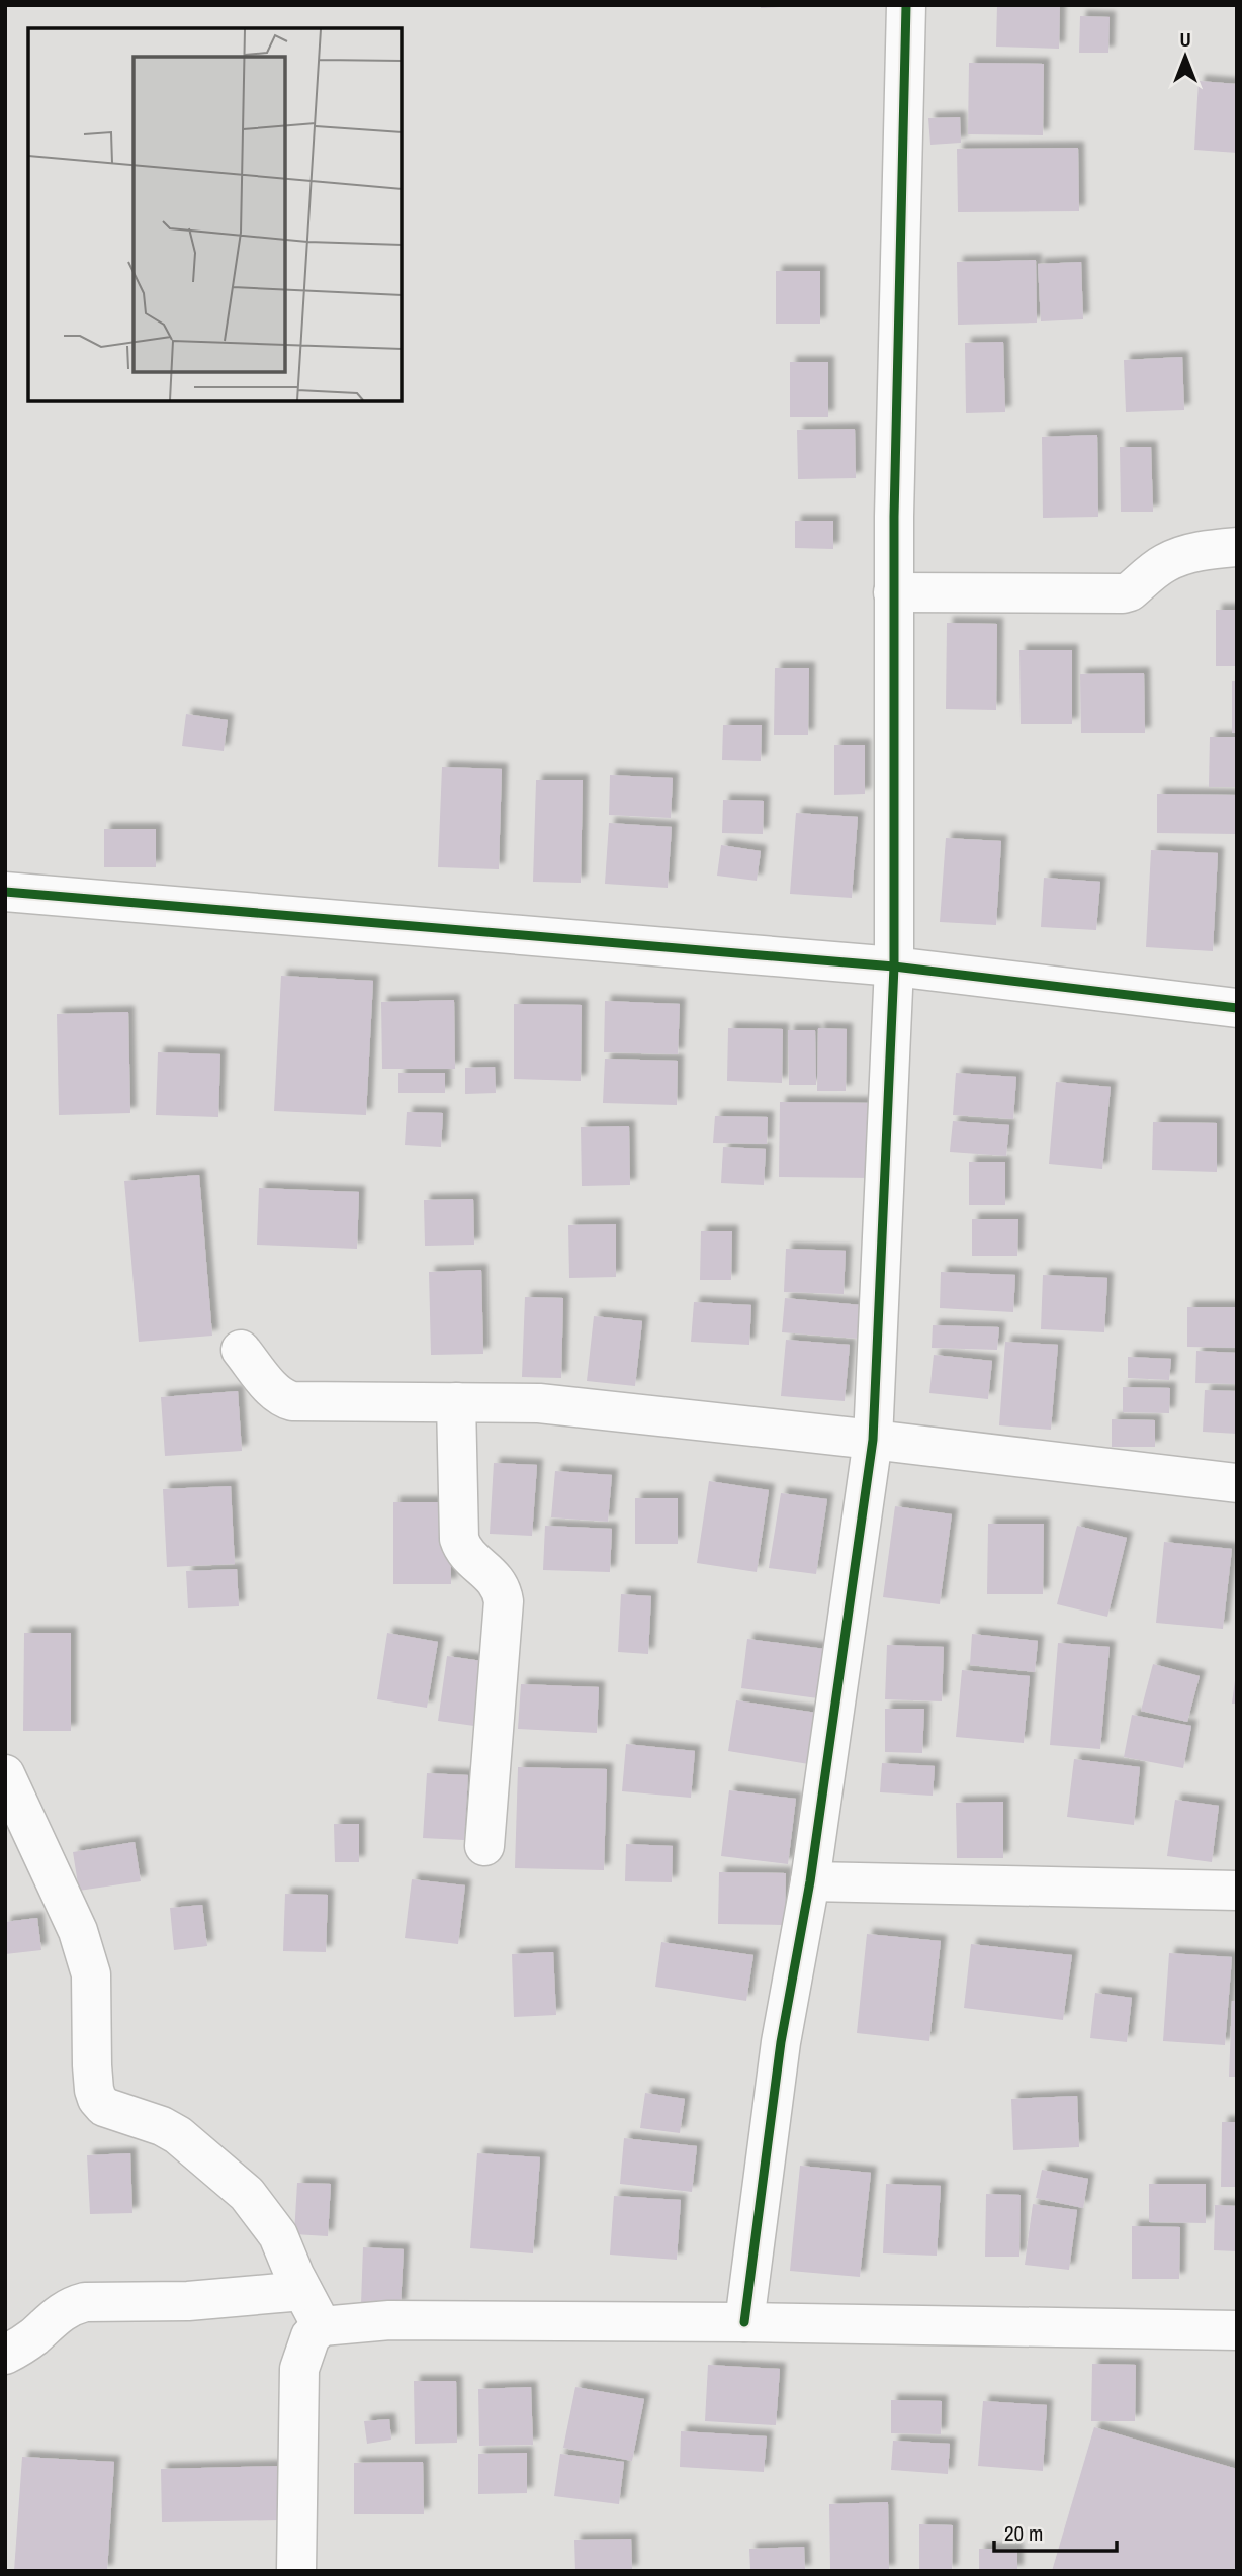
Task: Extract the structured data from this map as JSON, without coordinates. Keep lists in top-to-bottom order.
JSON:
{
  "scale_bar": "20 m",
  "north": "top"
}
